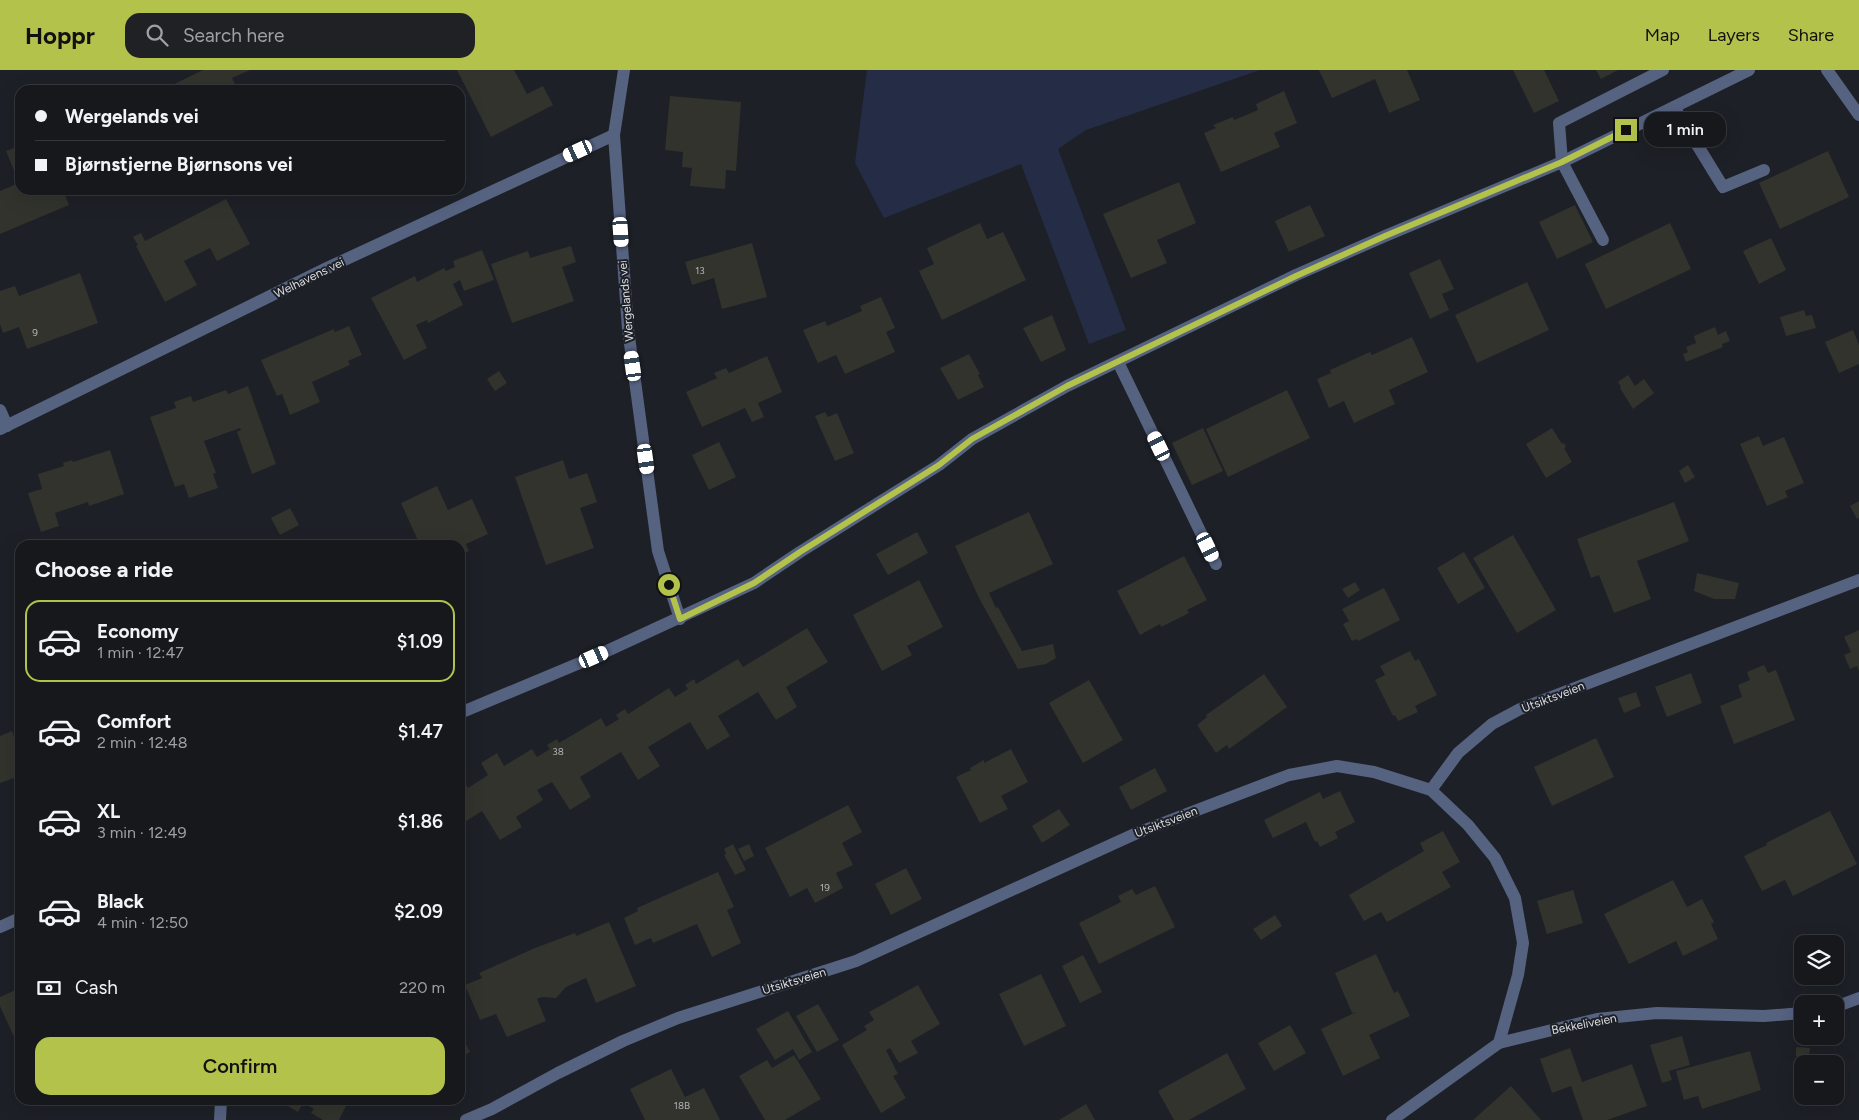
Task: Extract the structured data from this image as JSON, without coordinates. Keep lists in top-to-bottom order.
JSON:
{
  "streets": {
    "street": [
      "Welhavens vei",
      "Wergelands vei",
      "Utsiktsveien",
      "Bekkeliveien"
    ]
  },
  "crossings": [
    ["Welhavens vei", "Wergelands vei"]
  ],
  "house_numbers": [
    "13",
    "9",
    "38",
    "19",
    "18B"
  ],
  "page": {
    "header": "Hoppr",
    "search": "Search here",
    "nav": ["Map", "Layers", "Share"],
    "banner": ["Wergelands vei", "Bjørnstjerne Bjørnsons vei"],
    "bubble": "1 min",
    "heading": "Choose a ride",
    "list": [
      {
        "name": "Economy",
        "note": "1 min · 12:47",
        "value": "$1.09"
      },
      {
        "name": "Comfort",
        "note": "2 min · 12:48",
        "value": "$1.47"
      },
      {
        "name": "XL",
        "note": "3 min · 12:49",
        "value": "$1.86"
      },
      {
        "name": "Black",
        "note": "4 min · 12:50",
        "value": "$2.09"
      }
    ],
    "map_buttons": ["+", "−"],
    "pay": ["Cash", "220 m"],
    "buttons": "Confirm"
  }
}
